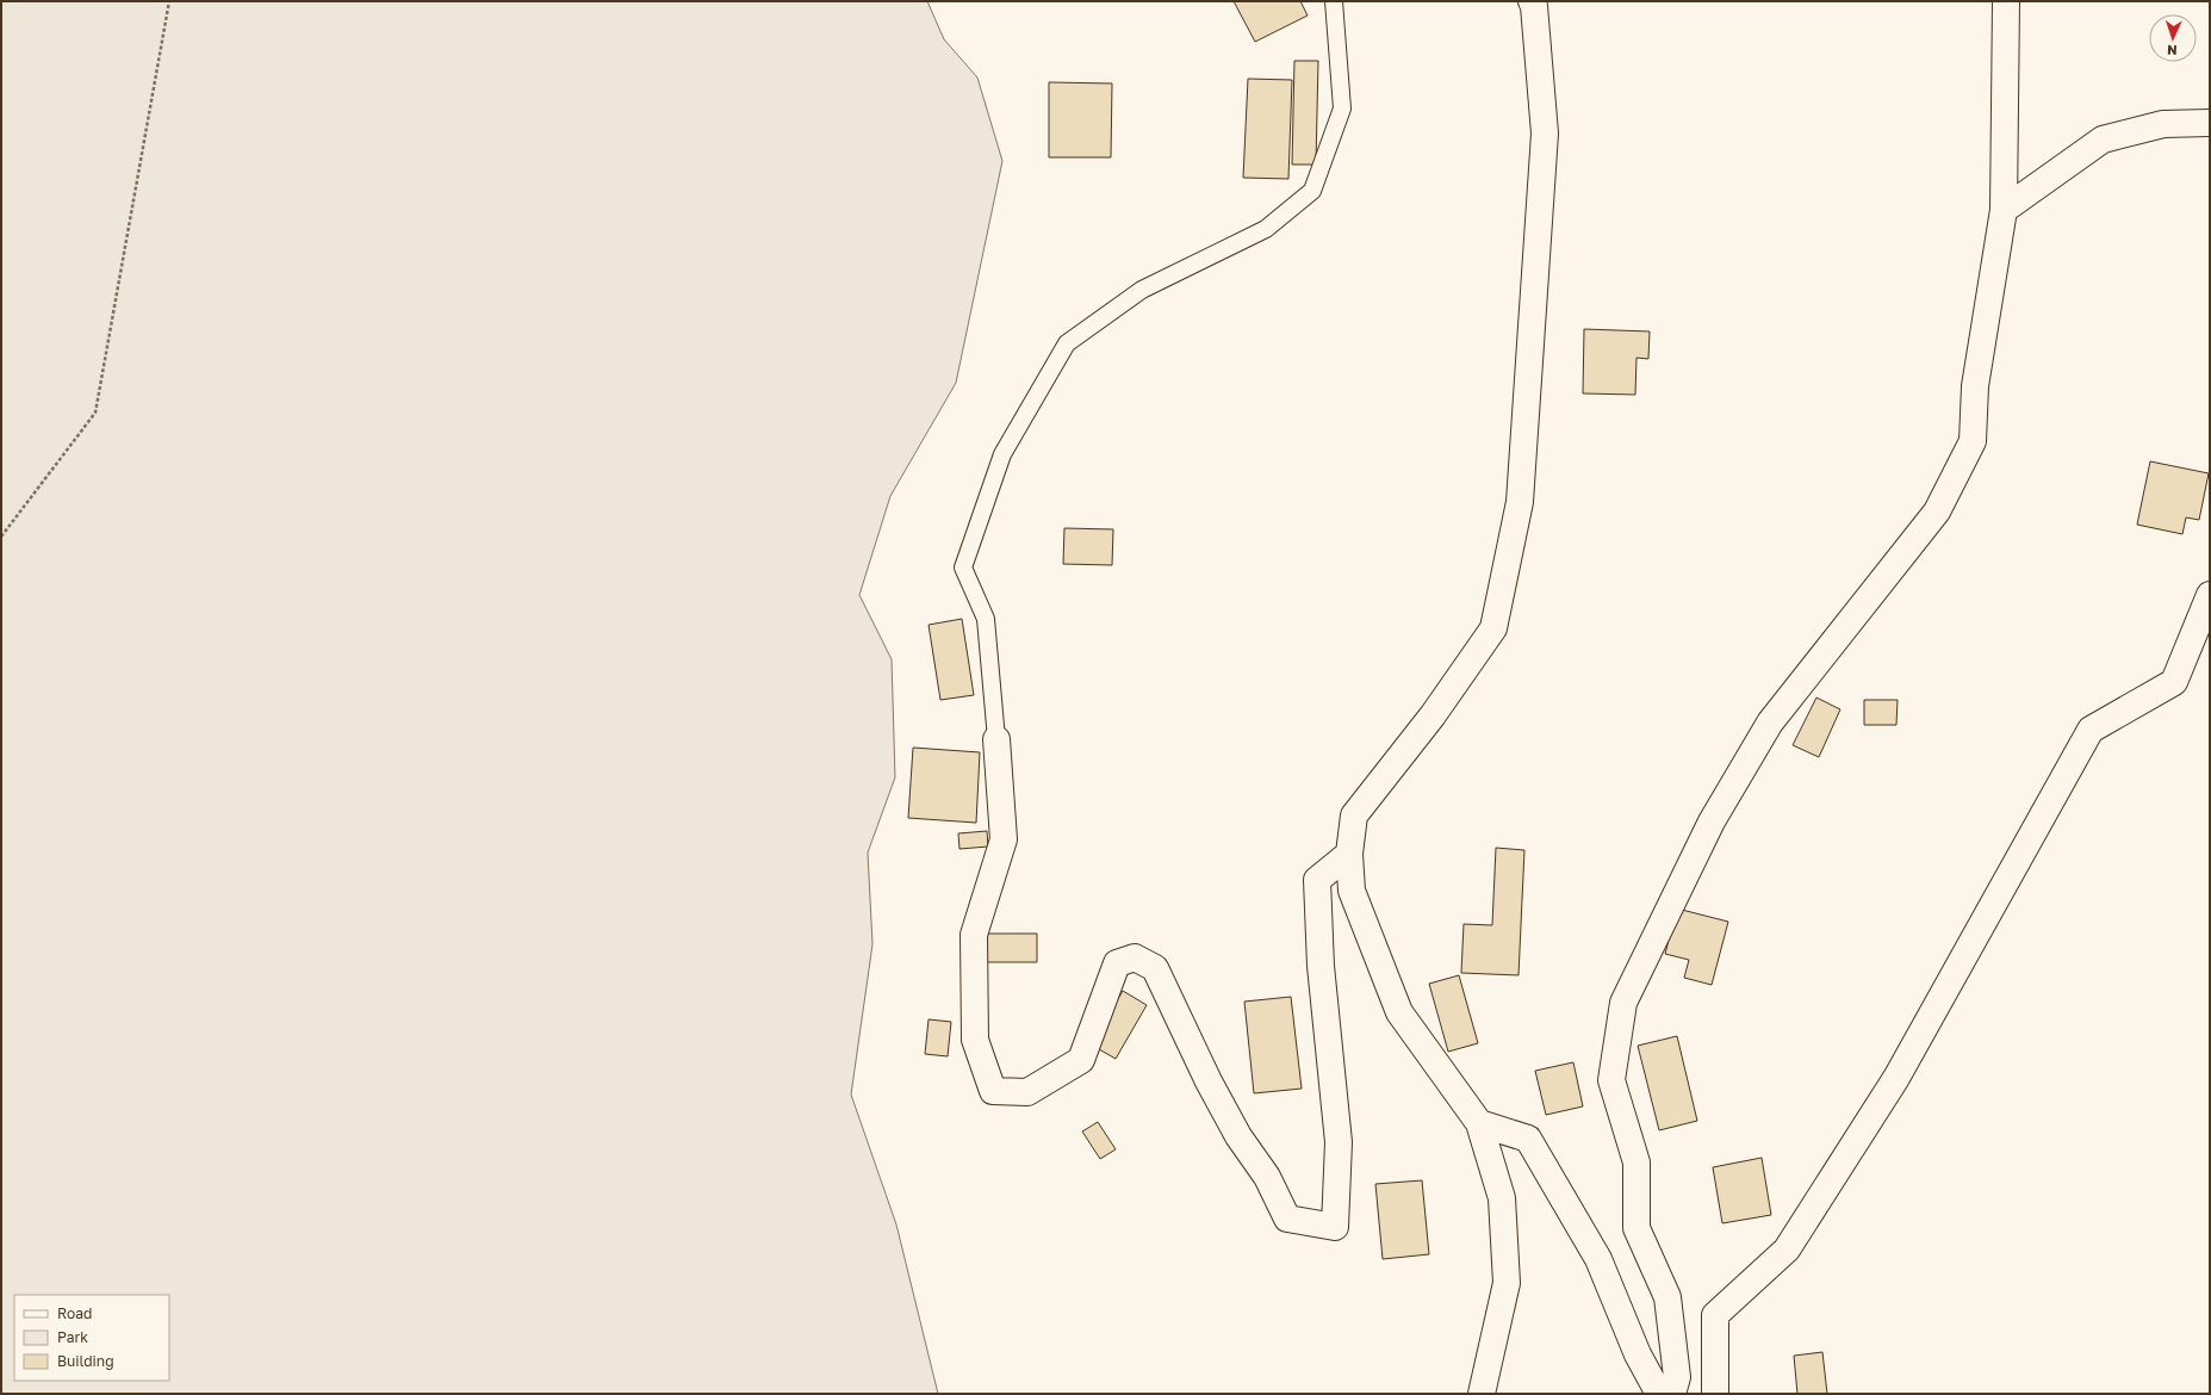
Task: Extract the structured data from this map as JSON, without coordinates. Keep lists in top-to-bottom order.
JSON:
{
  "legend": ["Road", "Park", "Building"],
  "north": "bottom"
}
